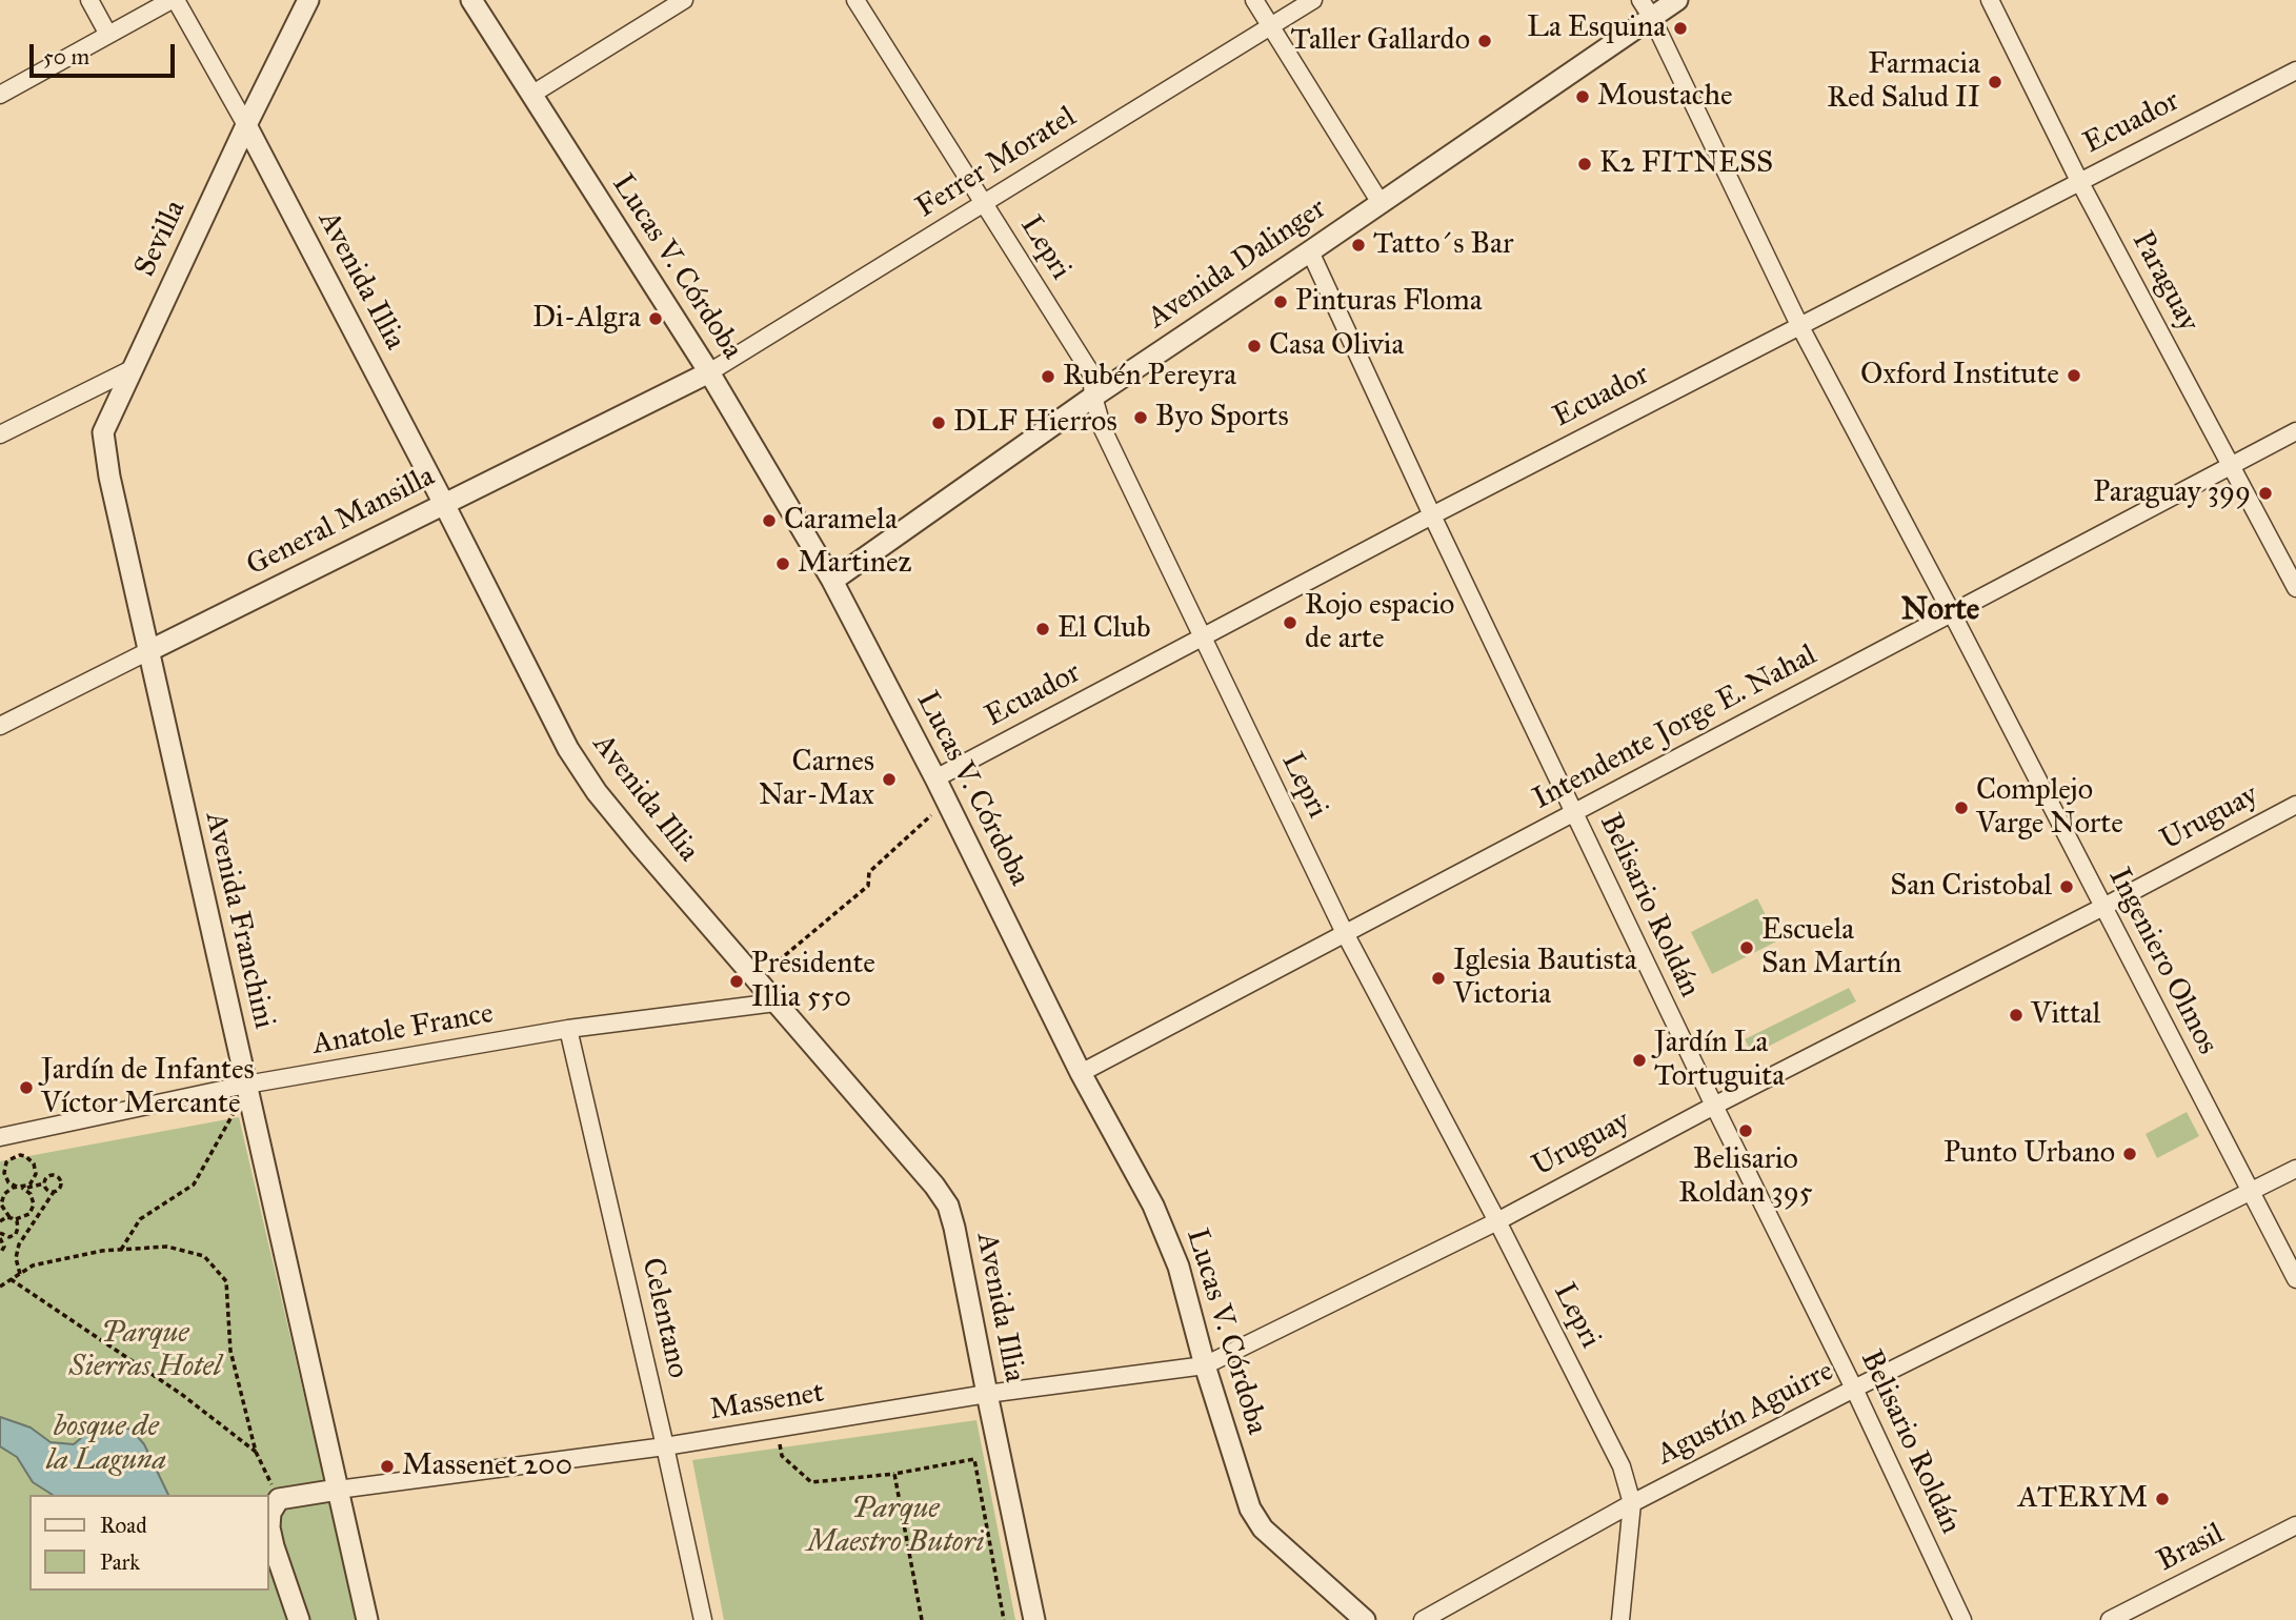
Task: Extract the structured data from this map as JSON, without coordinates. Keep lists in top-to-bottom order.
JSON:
{
  "streets": {
    "street": [
      "Ecuador",
      "Ferrer Moratel",
      "Sevilla",
      "Lepri",
      "Avenida Dalinger",
      "Lucas V. Córdoba",
      "Avenida Illia",
      "Paraguay",
      "General Mansilla",
      "Intendente Jorge E. Nahal",
      "Uruguay",
      "Belisario Roldán",
      "Avenida Franchini",
      "Ingeniero Olmos",
      "Anatole France",
      "Celentano",
      "Massenet",
      "Agustín Aguirre",
      "Brasil"
    ]
  },
  "crossings": [
    ["Ecuador", "Lepri"],
    ["Ecuador", "Lucas V. Córdoba"],
    ["Ecuador", "Paraguay"],
    ["Ecuador", "Belisario Roldán"],
    ["Ecuador", "Ingeniero Olmos"],
    ["Ferrer Moratel", "Lepri"],
    ["Ferrer Moratel", "Lucas V. Córdoba"],
    ["Ferrer Moratel", "General Mansilla"],
    ["Sevilla", "Avenida Illia"],
    ["Sevilla", "Avenida Franchini"],
    ["Lepri", "Avenida Dalinger"],
    ["Lepri", "Intendente Jorge E. Nahal"],
    ["Lepri", "Uruguay"],
    ["Lepri", "Agustín Aguirre"],
    ["Avenida Dalinger", "Lucas V. Córdoba"],
    ["Avenida Dalinger", "Belisario Roldán"],
    ["Avenida Dalinger", "Ingeniero Olmos"],
    ["Lucas V. Córdoba", "General Mansilla"],
    ["Lucas V. Córdoba", "Intendente Jorge E. Nahal"],
    ["Lucas V. Córdoba", "Uruguay"],
    ["Lucas V. Córdoba", "Massenet"],
    ["Avenida Illia", "General Mansilla"],
    ["Avenida Illia", "Anatole France"],
    ["Avenida Illia", "Massenet"],
    ["Paraguay", "Intendente Jorge E. Nahal"],
    ["General Mansilla", "Avenida Franchini"],
    ["Intendente Jorge E. Nahal", "Belisario Roldán"],
    ["Intendente Jorge E. Nahal", "Ingeniero Olmos"],
    ["Uruguay", "Belisario Roldán"],
    ["Uruguay", "Ingeniero Olmos"],
    ["Uruguay", "Massenet"],
    ["Belisario Roldán", "Agustín Aguirre"],
    ["Avenida Franchini", "Anatole France"],
    ["Avenida Franchini", "Massenet"],
    ["Ingeniero Olmos", "Agustín Aguirre"],
    ["Anatole France", "Celentano"],
    ["Celentano", "Massenet"]
  ],
  "districts": ["Norte"],
  "parks": ["Parque Sierras Hotel", "bosque de la Laguna", "Parque Maestro Butori"],
  "places": [
    "La Esquina",
    "Taller Gallardo",
    "Farmacia Red Salud II",
    "Moustache",
    "K2 FITNESS",
    "Tatto´s Bar",
    "Pinturas Floma",
    "Di-Algra",
    "Casa Olivia",
    "Oxford Institute",
    "Rubén Pereyra",
    "Byo Sports",
    "DLF Hierros",
    "Paraguay 399",
    "Caramela",
    "Martinez",
    "Rojo espacio de arte",
    "El Club",
    "Carnes Nar-Max",
    "Complejo Varge Norte",
    "San Cristobal",
    "Escuela San Martín",
    "Iglesia Bautista Victoria",
    "Presidente Illia 550",
    "Vittal",
    "Jardín La Tortuguita",
    "Jardín de Infantes Víctor Mercante",
    "Belisario Roldan 395",
    "Punto Urbano",
    "Massenet 200",
    "ATERYM"
  ],
  "legend": ["Road", "Park"],
  "scale_bar": "50 m"
}
